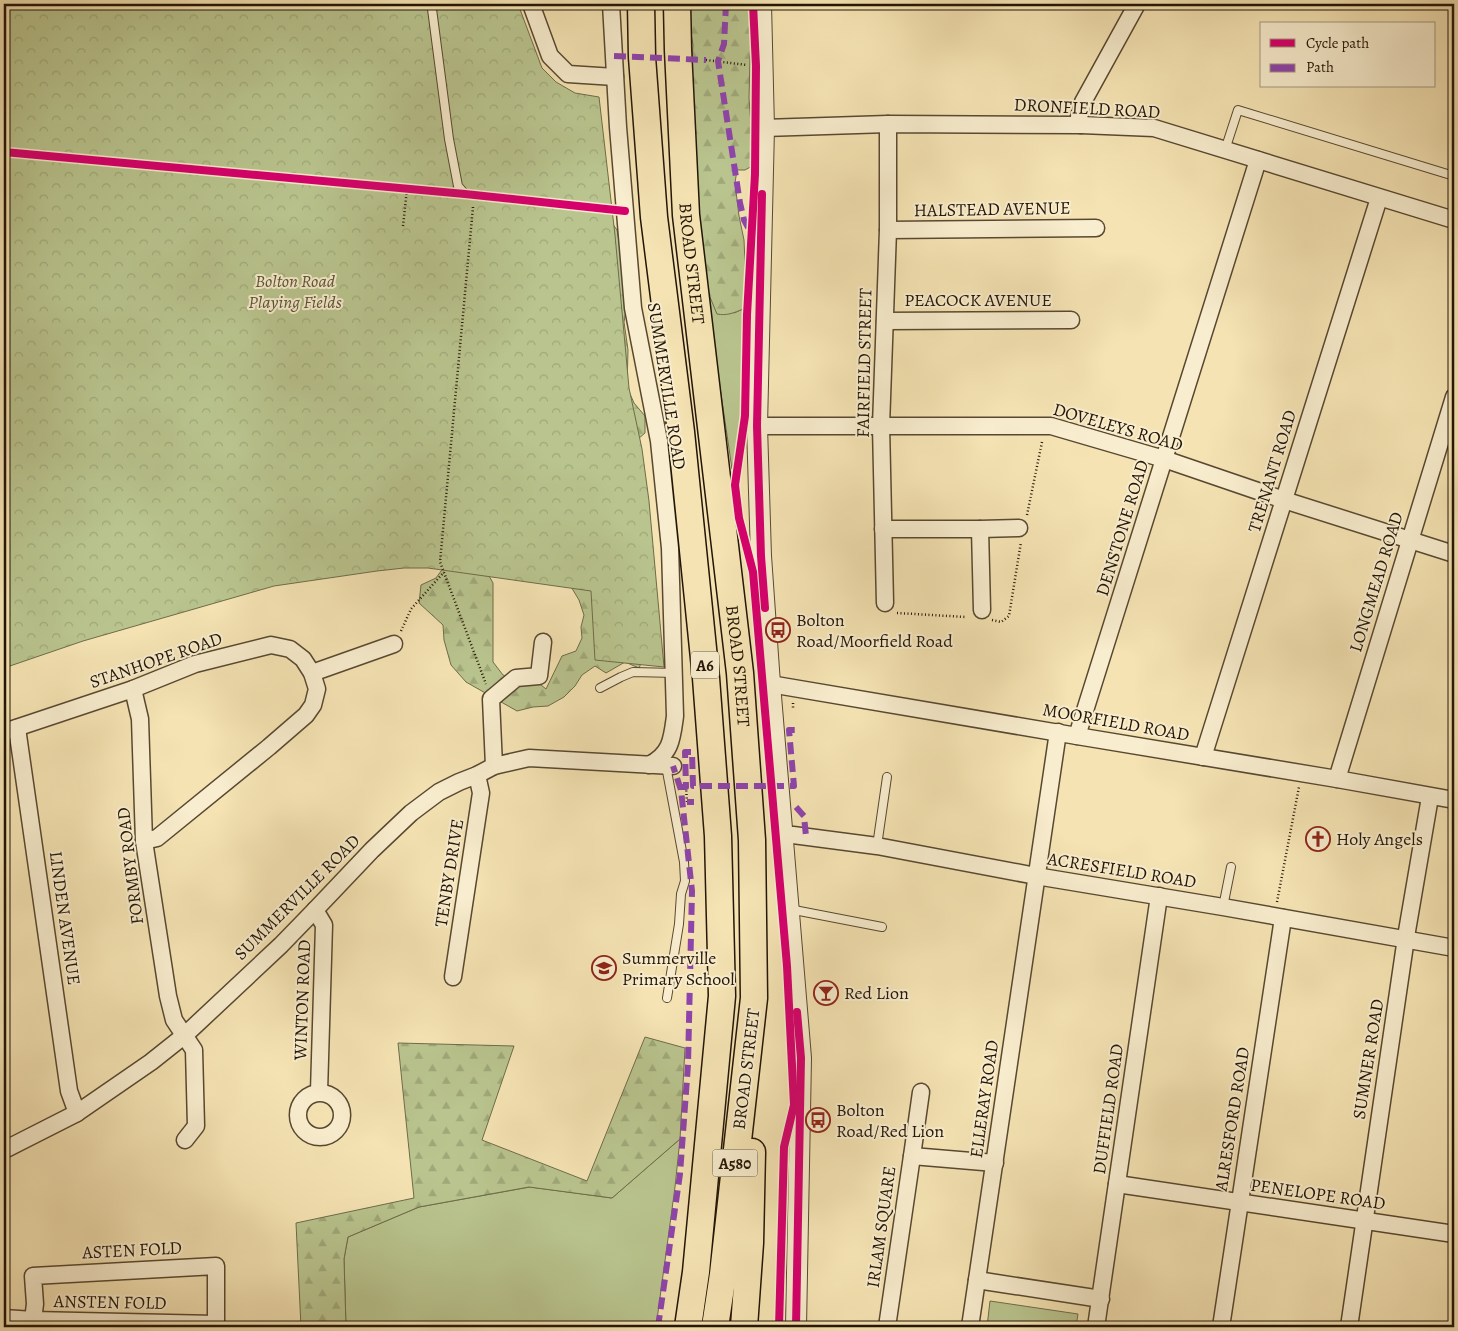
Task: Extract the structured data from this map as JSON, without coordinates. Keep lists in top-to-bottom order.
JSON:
{
  "streets": {
    "highway": ["BROAD STREET", "A6", "A580"],
    "street": [
      "DRONFIELD ROAD",
      "HALSTEAD AVENUE",
      "PEACOCK AVENUE",
      "FAIRFIELD STREET",
      "SUMMERVILLE ROAD",
      "DOVELEYS ROAD",
      "TRENANT ROAD",
      "DENSTONE ROAD",
      "LONGMEAD ROAD",
      "STANHOPE ROAD",
      "MOORFIELD ROAD",
      "FORMBY ROAD",
      "ACRESFIELD ROAD",
      "TENBY DRIVE",
      "LINDEN AVENUE",
      "WINTON ROAD",
      "SUMNER ROAD",
      "ELLERAY ROAD",
      "DUFFIELD ROAD",
      "ALRESFORD ROAD",
      "PENELOPE ROAD",
      "IRLAM SQUARE",
      "ASTEN FOLD",
      "ANSTEN FOLD"
    ]
  },
  "crossings": [
    ["DRONFIELD ROAD", "FAIRFIELD STREET"],
    ["DRONFIELD ROAD", "TRENANT ROAD"],
    ["DRONFIELD ROAD", "DENSTONE ROAD"],
    ["HALSTEAD AVENUE", "FAIRFIELD STREET"],
    ["BROAD STREET", "A6"],
    ["PEACOCK AVENUE", "FAIRFIELD STREET"],
    ["FAIRFIELD STREET", "DOVELEYS ROAD"],
    ["SUMMERVILLE ROAD", "FORMBY ROAD"],
    ["SUMMERVILLE ROAD", "TENBY DRIVE"],
    ["SUMMERVILLE ROAD", "LINDEN AVENUE"],
    ["SUMMERVILLE ROAD", "WINTON ROAD"],
    ["DOVELEYS ROAD", "TRENANT ROAD"],
    ["DOVELEYS ROAD", "DENSTONE ROAD"],
    ["DOVELEYS ROAD", "LONGMEAD ROAD"],
    ["TRENANT ROAD", "MOORFIELD ROAD"],
    ["DENSTONE ROAD", "MOORFIELD ROAD"],
    ["LONGMEAD ROAD", "MOORFIELD ROAD"],
    ["STANHOPE ROAD", "FORMBY ROAD"],
    ["STANHOPE ROAD", "LINDEN AVENUE"],
    ["MOORFIELD ROAD", "SUMNER ROAD"],
    ["MOORFIELD ROAD", "ELLERAY ROAD"],
    ["ACRESFIELD ROAD", "SUMNER ROAD"],
    ["ACRESFIELD ROAD", "ELLERAY ROAD"],
    ["ACRESFIELD ROAD", "DUFFIELD ROAD"],
    ["ACRESFIELD ROAD", "ALRESFORD ROAD"],
    ["SUMNER ROAD", "PENELOPE ROAD"],
    ["ELLERAY ROAD", "IRLAM SQUARE"],
    ["DUFFIELD ROAD", "PENELOPE ROAD"],
    ["ALRESFORD ROAD", "PENELOPE ROAD"],
    ["ASTEN FOLD", "ANSTEN FOLD"]
  ],
  "parks": ["Bolton Road Playing Fields"],
  "places": {
    "bus stop": ["Bolton Road/Moorfield Road", "Bolton Road/Red Lion"],
    "church": ["Holy Angels"],
    "school or university": ["Summerville Primary School"],
    "bar": ["Red Lion"]
  },
  "legend": ["Cycle path", "Path"]
}
